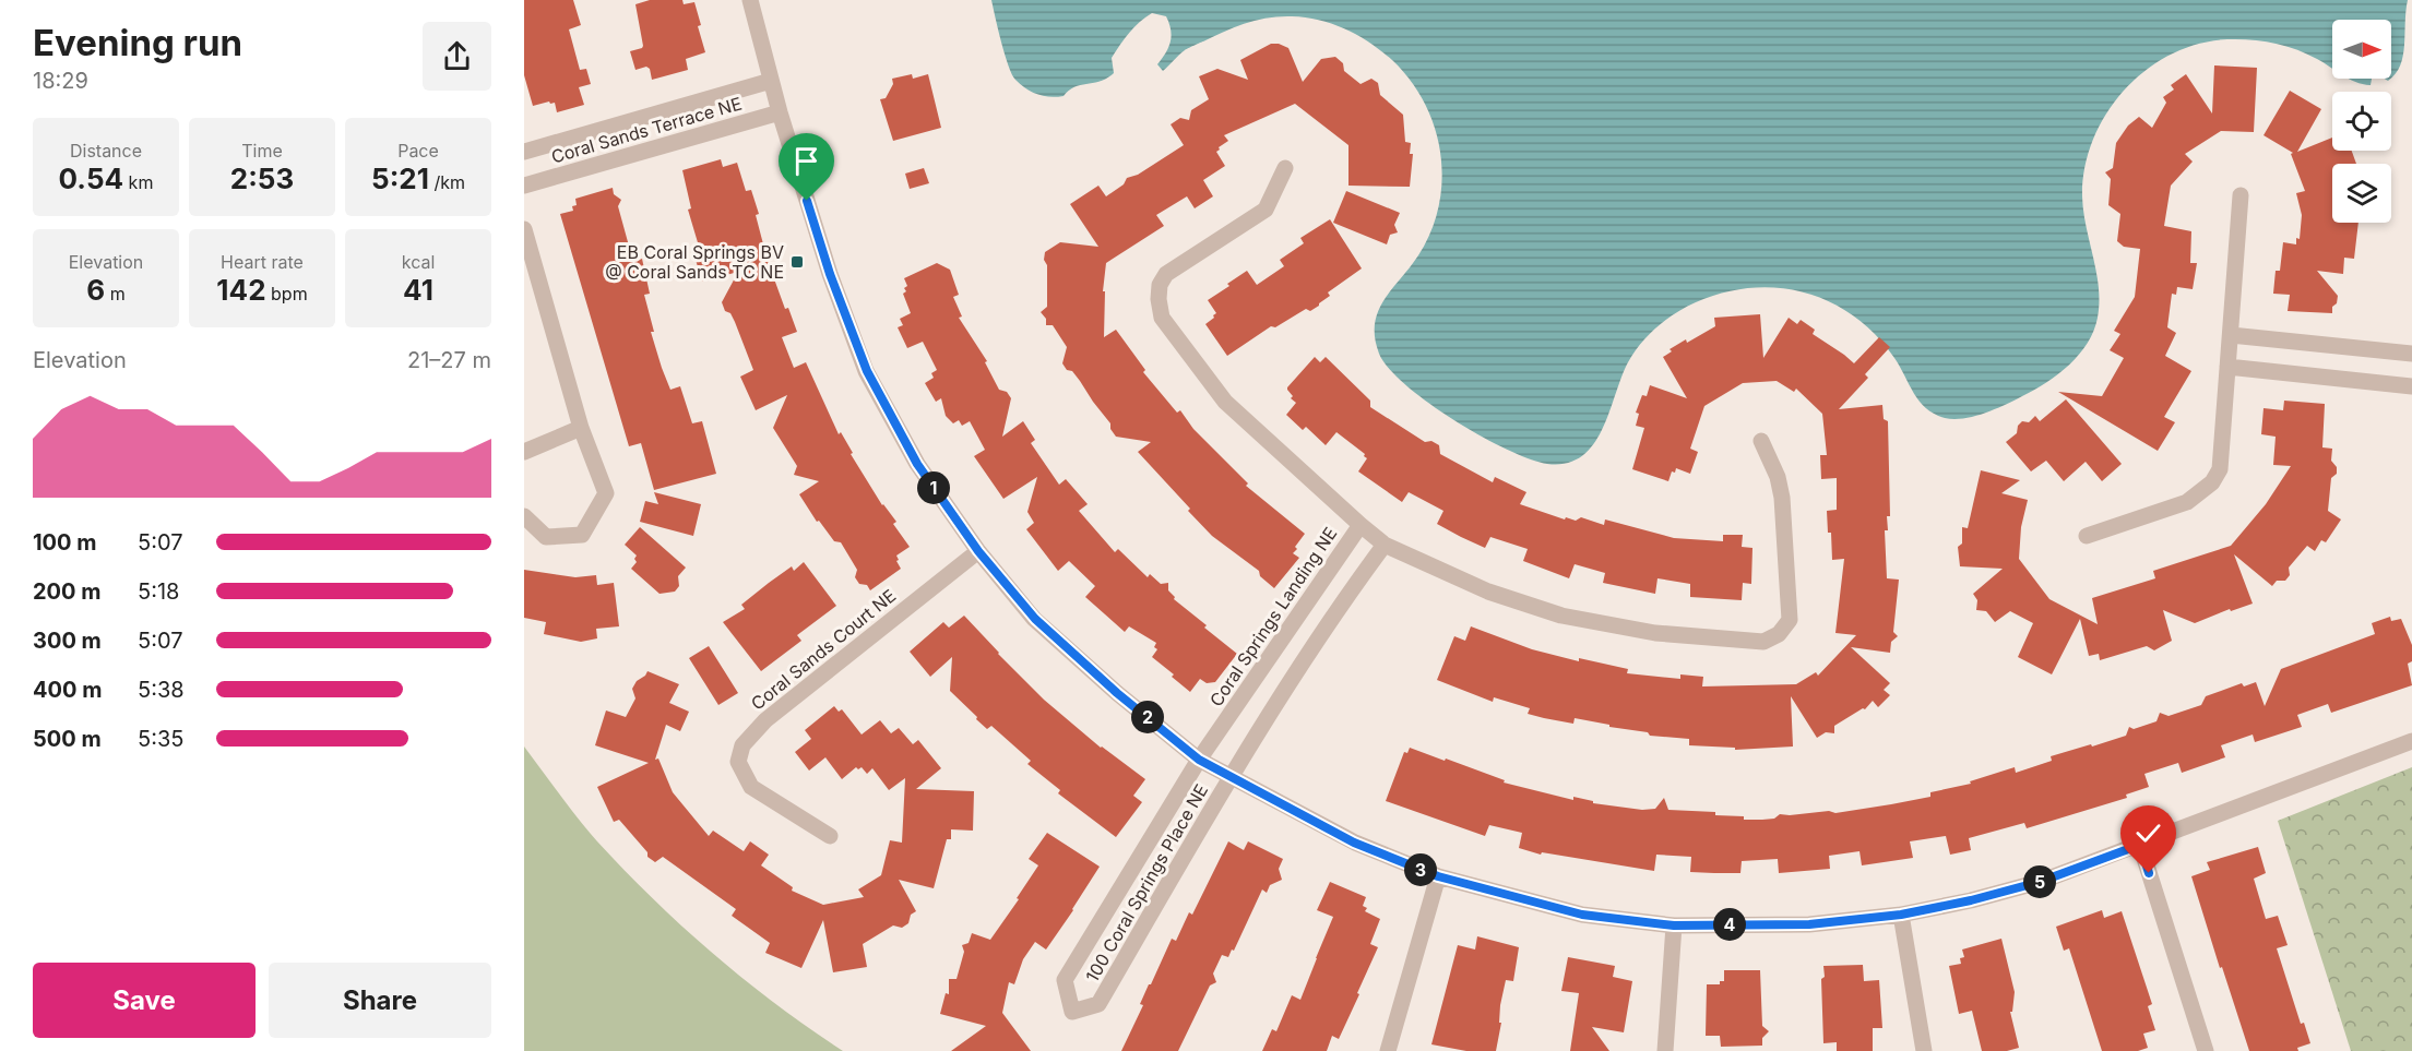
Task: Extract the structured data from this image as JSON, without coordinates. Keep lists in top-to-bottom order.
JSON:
{
  "streets": {
    "street": [
      "Coral Sands Terrace NE",
      "Coral Springs Landing NE",
      "Coral Sands Court NE",
      "100 Coral Springs Place NE"
    ]
  },
  "crossings": [
    ["Coral Springs Landing NE", "100 Coral Springs Place NE"]
  ],
  "places": {
    "transit": ["EB Coral Springs BV @ Coral Sands TC NE"]
  },
  "north": "right",
  "page": {
    "heading": ["Evening run", "18:29"],
    "stats": [
      ["Distance", "0.54 km"],
      ["Time", "2:53"],
      ["Pace", "5:21 /km"],
      ["Elevation", "6 m"],
      ["Heart rate", "142 bpm"],
      ["kcal", "41"]
    ],
    "chart": ["Elevation", "21–27 m"],
    "pins": [
      "1",
      "2",
      "3",
      "5",
      "4"
    ],
    "list": [
      {
        "name": "100 m",
        "note": "5:07"
      },
      {
        "name": "200 m",
        "note": "5:18"
      },
      {
        "name": "300 m",
        "note": "5:07"
      },
      {
        "name": "400 m",
        "note": "5:38"
      },
      {
        "name": "500 m",
        "note": "5:35"
      }
    ],
    "buttons": ["Save", "Share"]
  }
}
